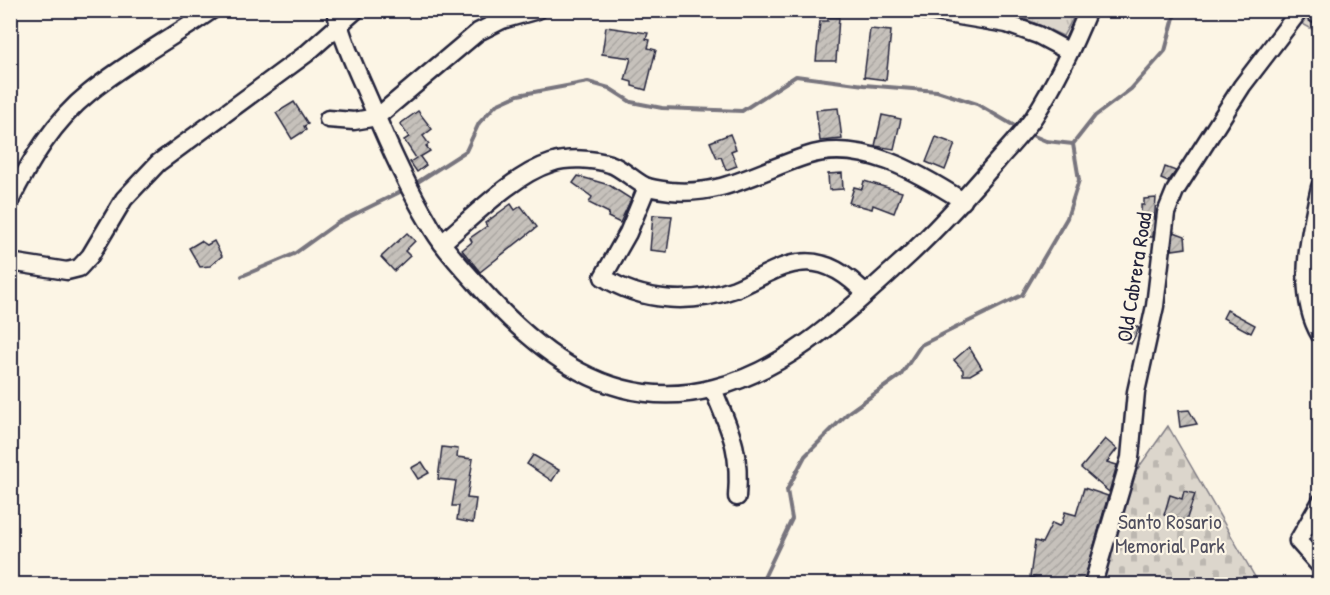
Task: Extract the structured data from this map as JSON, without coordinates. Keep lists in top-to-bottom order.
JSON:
{
  "streets": {
    "street": ["Old Cabrera Road"]
  },
  "parks": ["Santo Rosario Memorial Park"]
}
